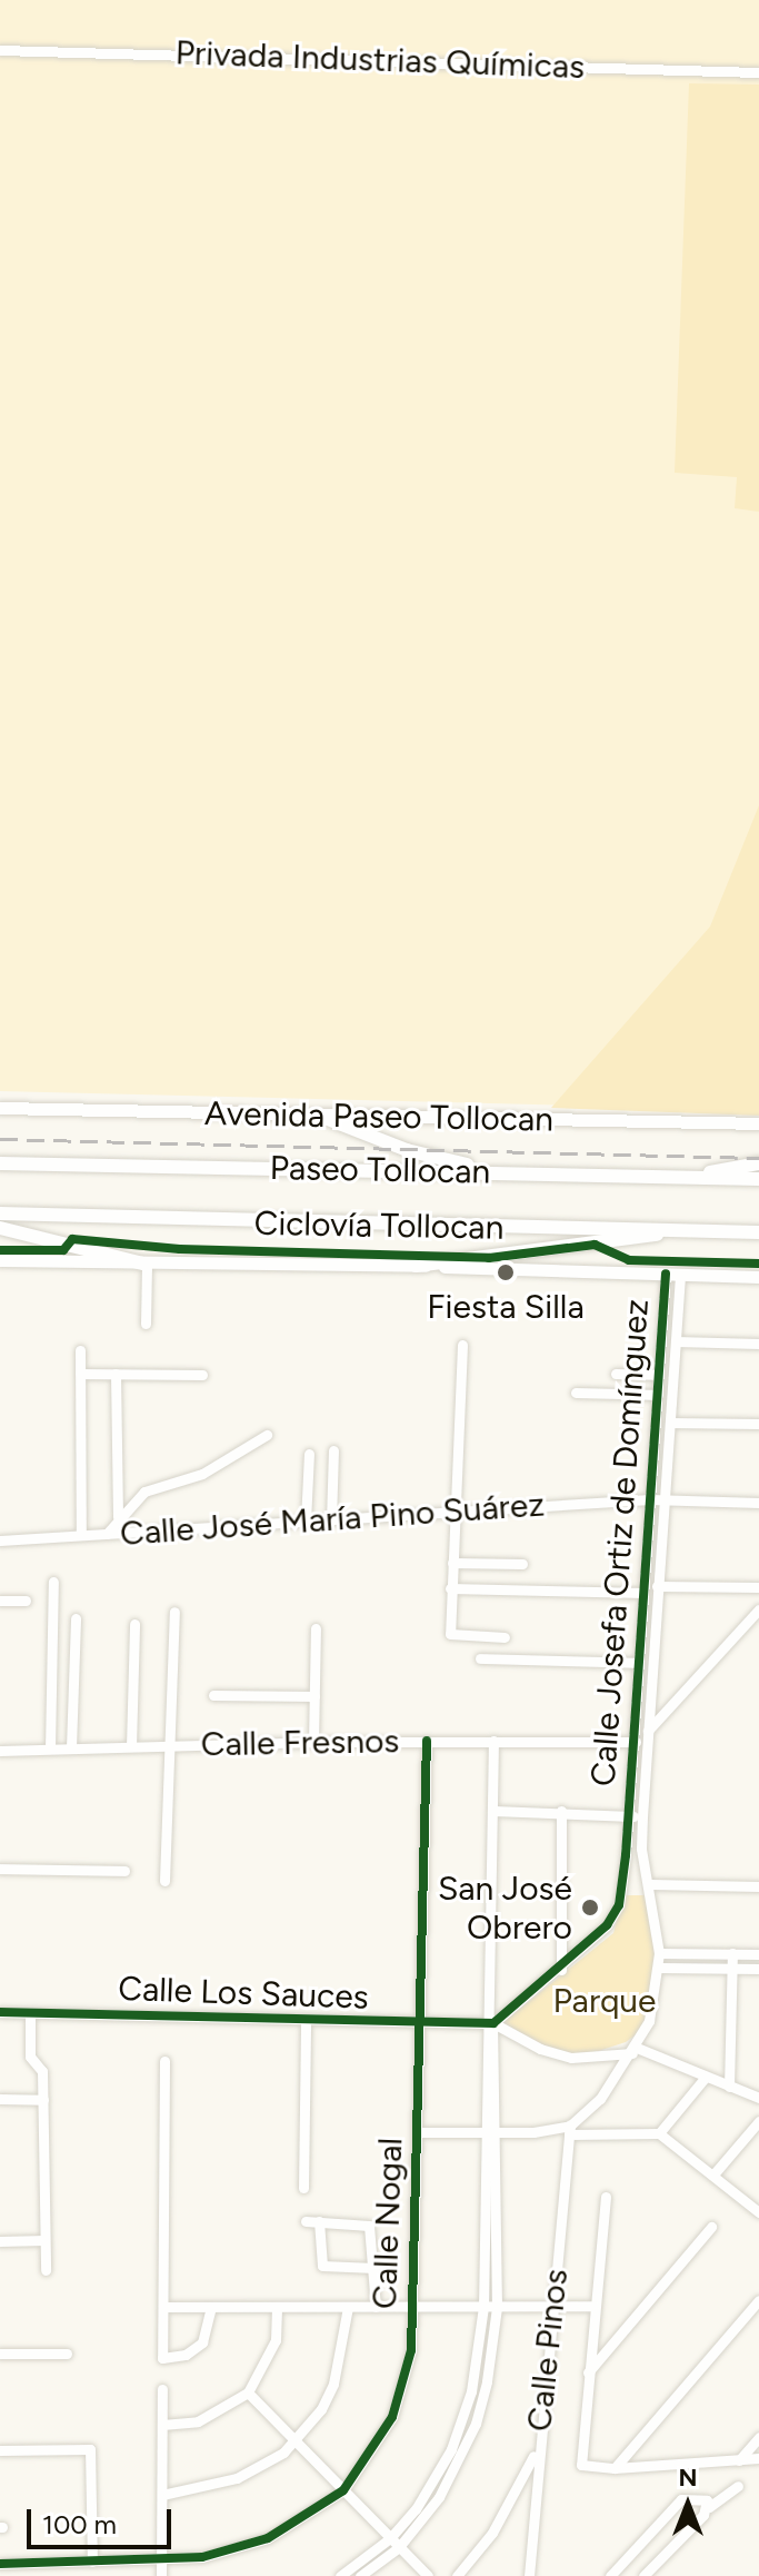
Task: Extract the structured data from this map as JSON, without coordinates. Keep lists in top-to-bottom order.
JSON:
{
  "streets": {
    "highway": ["Paseo Tollocan"],
    "main road": ["Avenida Paseo Tollocan"],
    "street": [
      "Privada Industrias Químicas",
      "Calle José María Pino Suárez",
      "Calle Josefa Ortiz de Domínguez",
      "Calle Fresnos",
      "Calle Los Sauces",
      "Calle Nogal",
      "Calle Pinos"
    ],
    "cycle path": ["Ciclovía Tollocan"]
  },
  "crossings": [
    ["Calle José María Pino Suárez", "Calle Josefa Ortiz de Domínguez"],
    ["Calle Josefa Ortiz de Domínguez", "Calle Fresnos"],
    ["Calle Josefa Ortiz de Domínguez", "Calle Los Sauces"],
    ["Calle Josefa Ortiz de Domínguez", "Calle Pinos"],
    ["Calle Fresnos", "Calle Nogal"],
    ["Calle Los Sauces", "Calle Nogal"]
  ],
  "parks": ["Parque"],
  "places": ["Fiesta Silla", "San José Obrero"],
  "scale_bar": "100 m",
  "north": "top"
}
